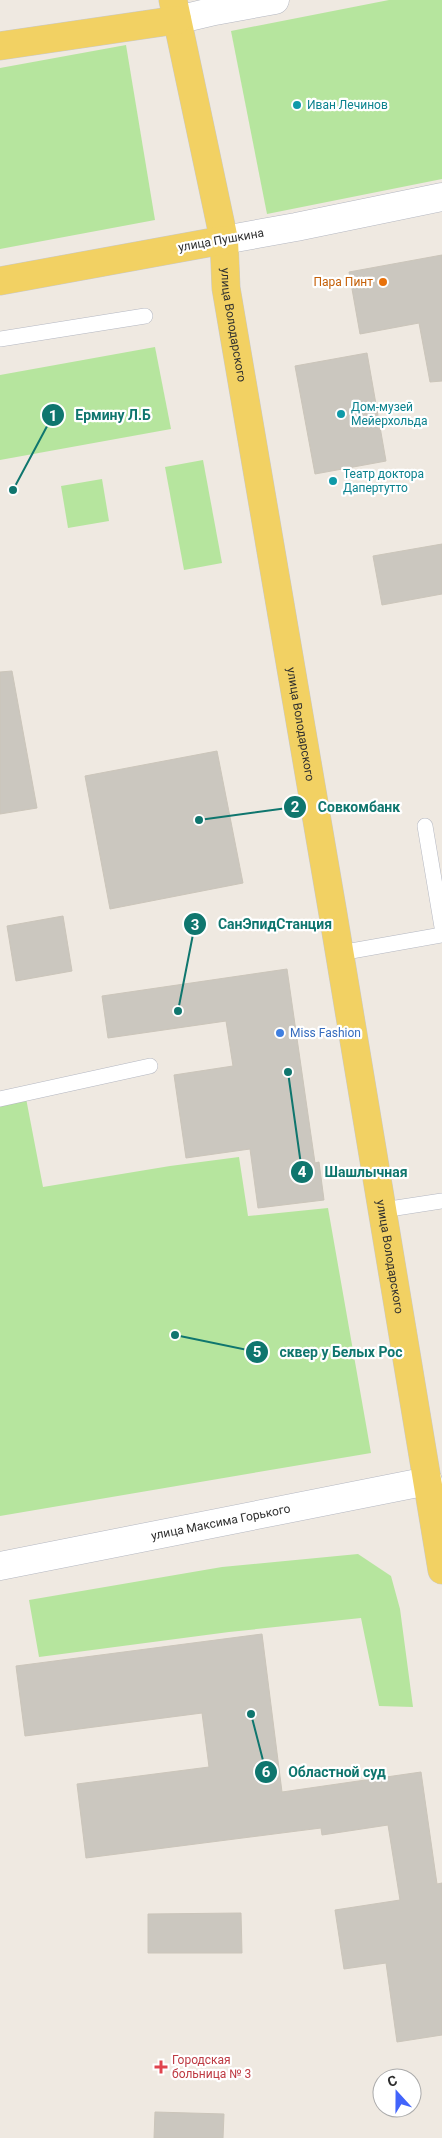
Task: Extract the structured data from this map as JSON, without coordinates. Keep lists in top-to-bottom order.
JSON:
{
  "streets": {
    "main road": ["улица Пушкина", "улица Володарского"],
    "street": ["улица Максима Горького"]
  },
  "crossings": [
    ["улица Пушкина", "улица Володарского"],
    ["улица Володарского", "улица Максима Горького"]
  ],
  "places": {
    "other": [
      "Иван Лечинов",
      "Пара Пинт",
      "Дом-музей Мейерхольда",
      "Театр доктора Дапертутто",
      "Ермину Л.Б",
      "Совкомбанк",
      "СанЭпидСтанция",
      "Miss Fashion",
      "Шашлычная",
      "сквер у Белых Рос",
      "Областной суд"
    ],
    "health": ["Городская больница № 3"]
  },
  "north": "top"
}
